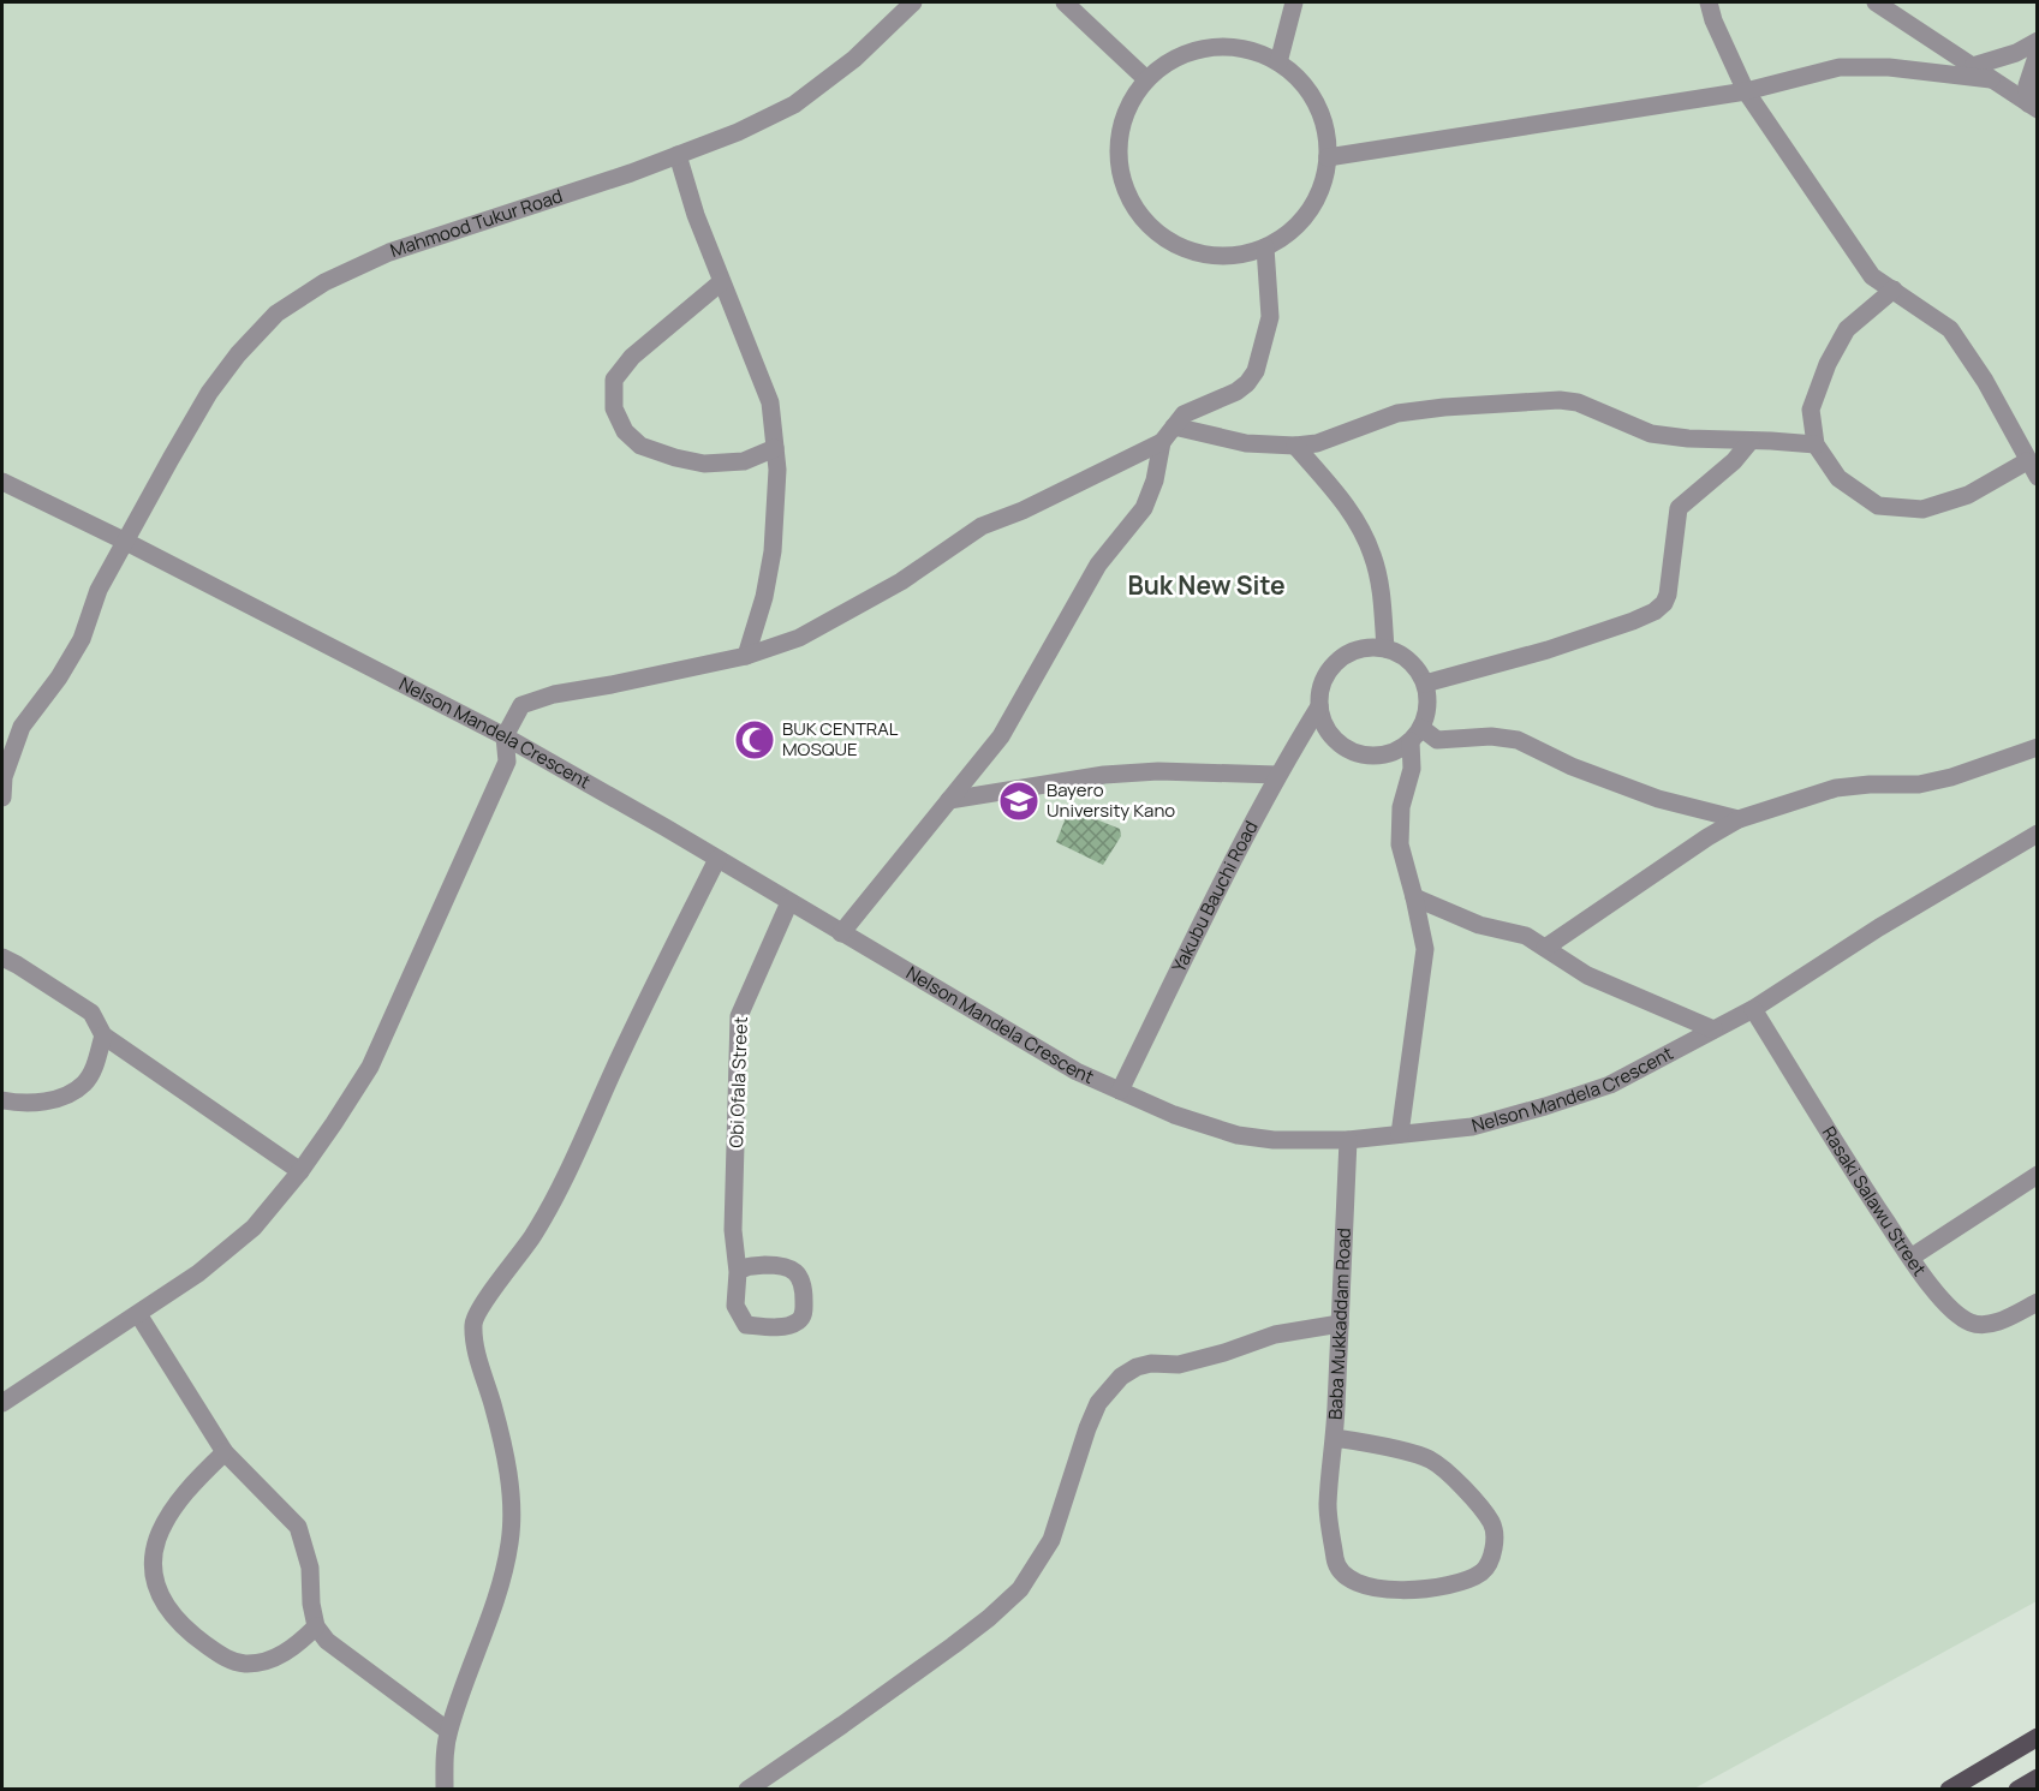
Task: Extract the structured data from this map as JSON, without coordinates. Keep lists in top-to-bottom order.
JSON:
{
  "streets": {
    "street": [
      "Mahmood Tukur Road",
      "Nelson Mandela Crescent",
      "Yakubu Bauchi Road",
      "Obi Ofala Street",
      "Rasaki Salawu Street",
      "Baba Mukkaddam Road"
    ]
  },
  "crossings": [
    ["Mahmood Tukur Road", "Nelson Mandela Crescent"],
    ["Nelson Mandela Crescent", "Yakubu Bauchi Road"],
    ["Nelson Mandela Crescent", "Obi Ofala Street"],
    ["Nelson Mandela Crescent", "Rasaki Salawu Street"],
    ["Nelson Mandela Crescent", "Baba Mukkaddam Road"]
  ],
  "districts": ["Buk New Site"],
  "places": {
    "mosque": ["BUK CENTRAL MOSQUE"],
    "school or university": ["Bayero University Kano"]
  }
}
